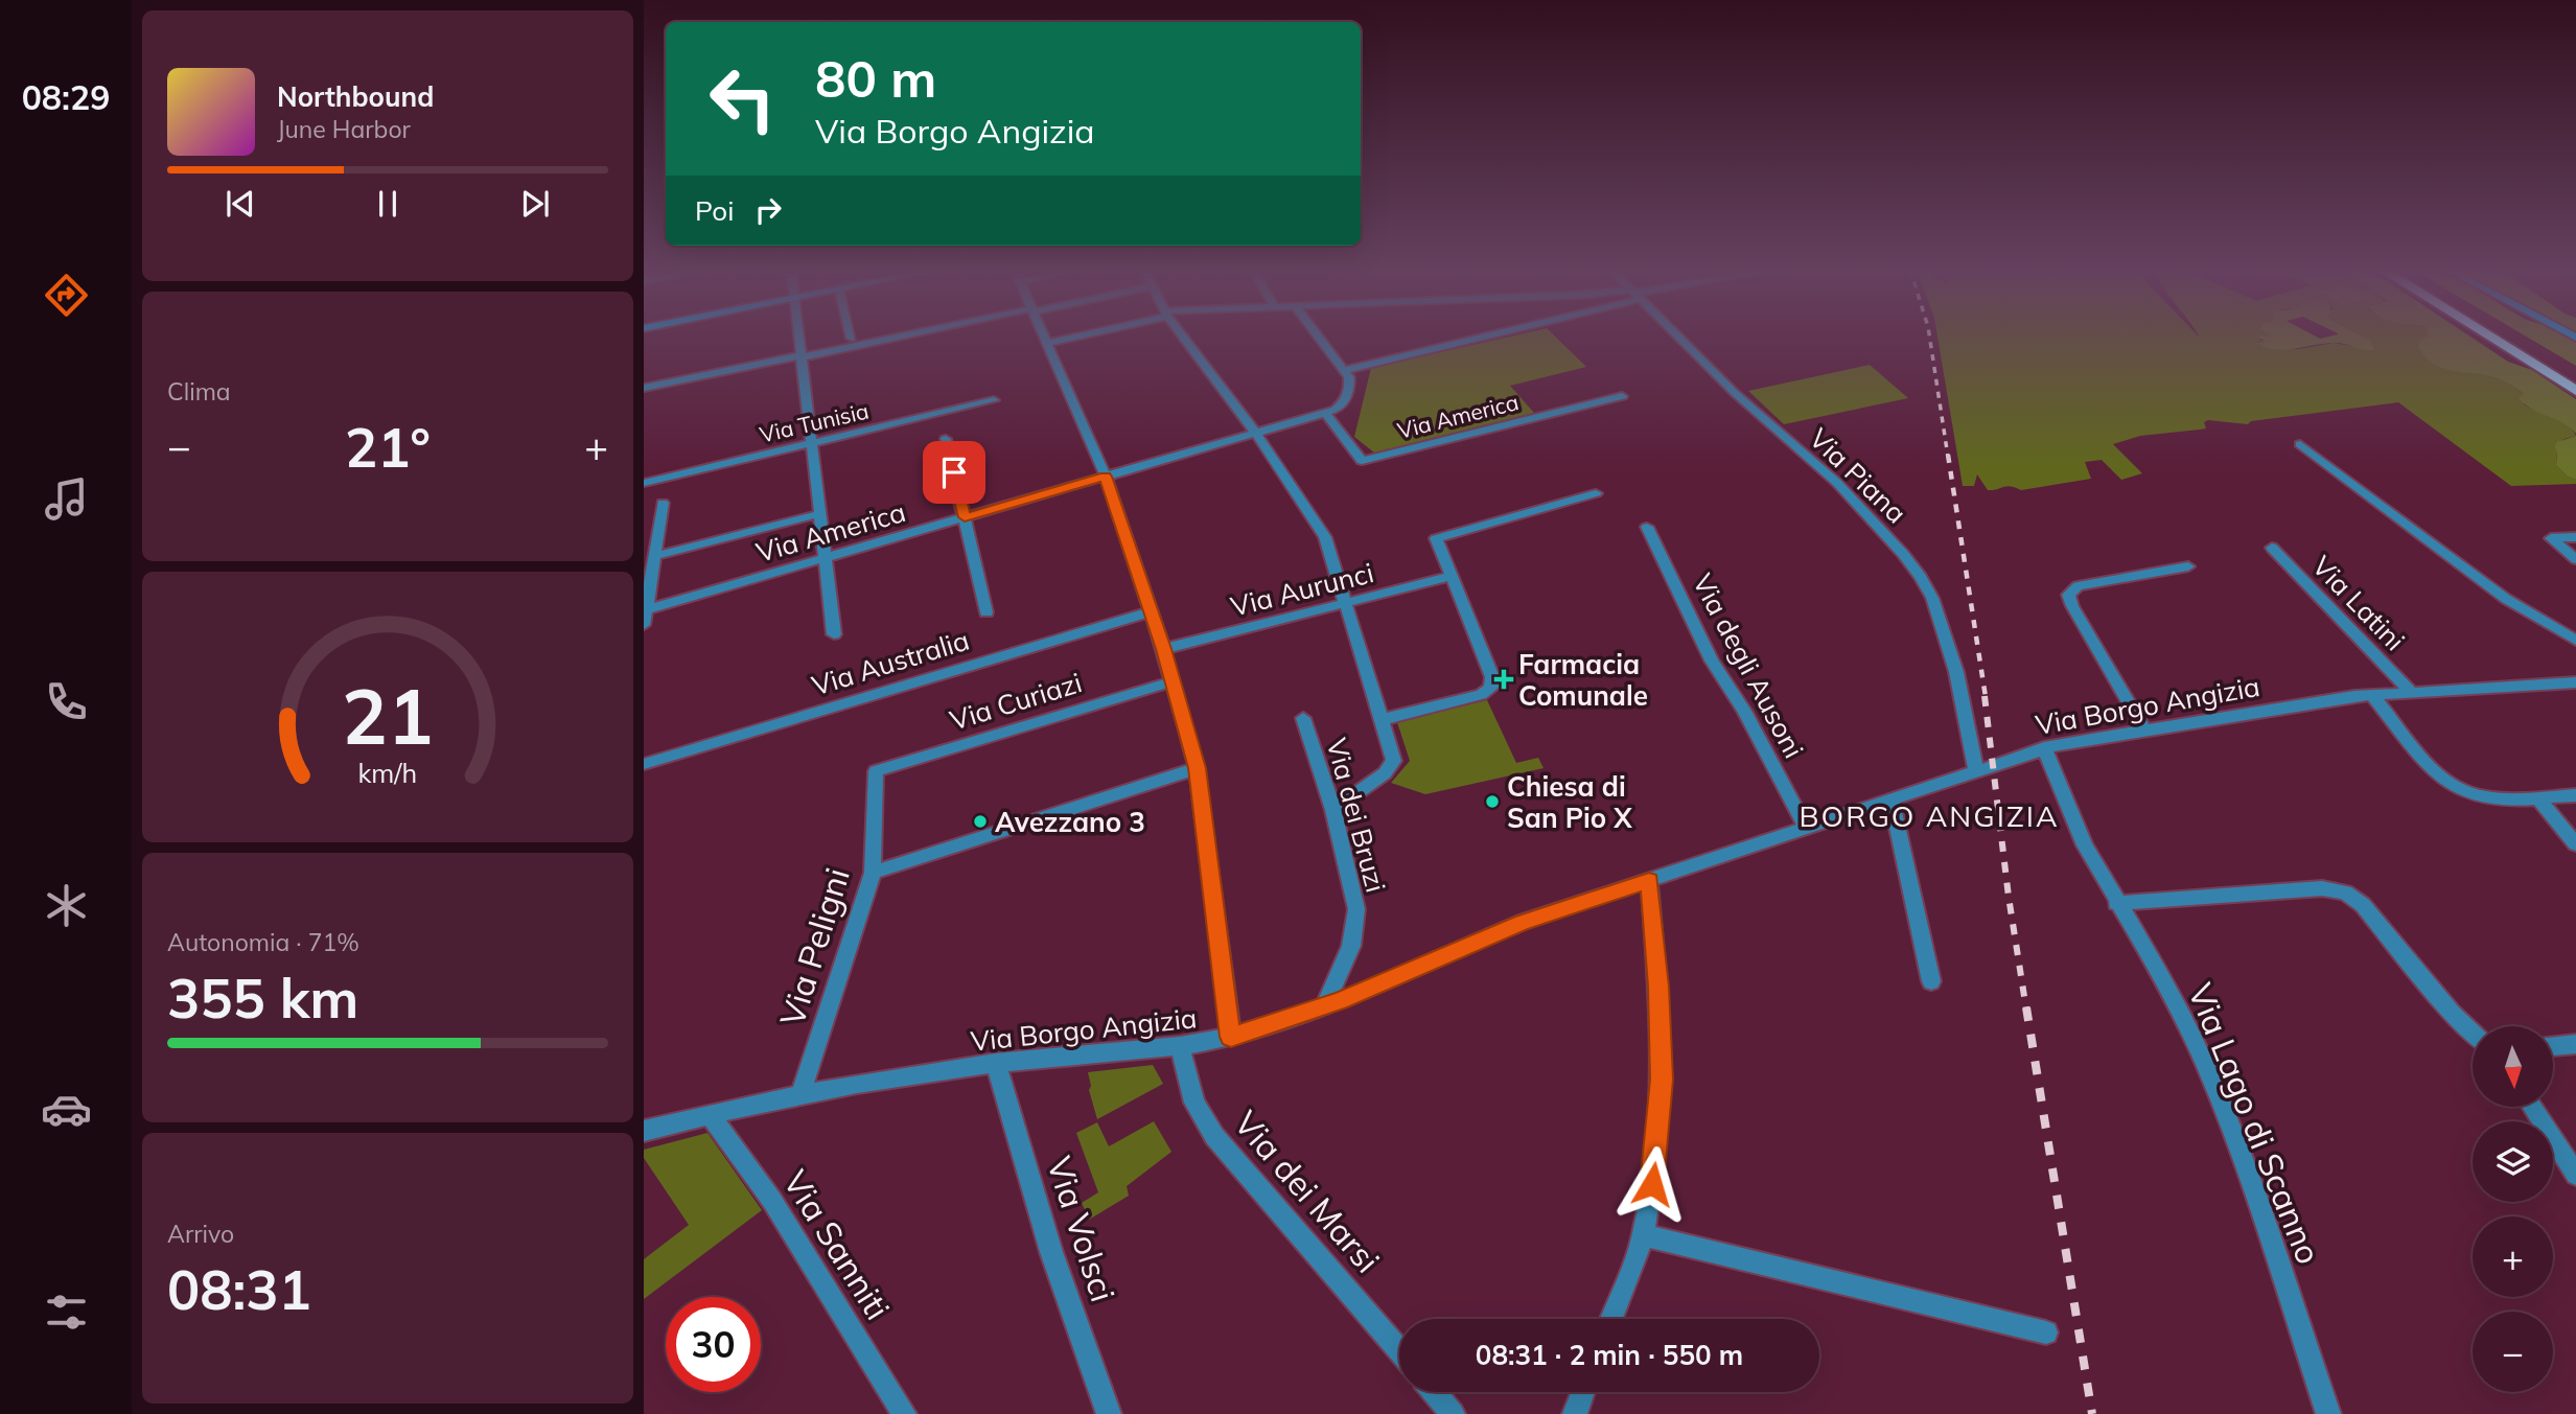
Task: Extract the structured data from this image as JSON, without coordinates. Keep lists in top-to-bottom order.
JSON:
{
  "streets": {
    "street": [
      "Via America",
      "Via Tunisia",
      "Via Piana",
      "Via Aurunci",
      "Via Latini",
      "Via Australia",
      "Via degli Ausoni",
      "Via Curiazi",
      "Via Borgo Angizia",
      "Via dei Bruzi",
      "Via Peligni",
      "Via Lago di Scanno",
      "Via dei Marsi",
      "Via Volsci",
      "Via Sanniti"
    ]
  },
  "crossings": [
    ["Via Piana", "Via Borgo Angizia"],
    ["Via Latini", "Via Borgo Angizia"],
    ["Via degli Ausoni", "Via Borgo Angizia"],
    ["Via Curiazi", "Via Peligni"],
    ["Via Borgo Angizia", "Via dei Bruzi"],
    ["Via Borgo Angizia", "Via Peligni"],
    ["Via Borgo Angizia", "Via Lago di Scanno"],
    ["Via Borgo Angizia", "Via dei Marsi"],
    ["Via Borgo Angizia", "Via Volsci"],
    ["Via Borgo Angizia", "Via Sanniti"]
  ],
  "districts": ["BORGO ANGIZIA"],
  "places": {
    "health": ["Farmacia Comunale"],
    "other": ["Chiesa di San Pio X", "Avezzano 3"]
  },
  "north": "bottom",
  "page": {
    "tabs": "08:29",
    "turn": ["80 m", "Via Borgo Angizia"],
    "song": ["Northbound", "June Harbor"],
    "then": "Poi",
    "tile": [
      "Clima",
      ["Autonomia · 71%", "355 km"],
      ["Arrivo", "08:31"]
    ],
    "heat": ["−", "21°", "+"],
    "map_buttons": ["+", "−"],
    "limit": "30",
    "trip": "08:31 · 2 min · 550 m",
    "gauge": ["21", "km/h"]
  }
}
